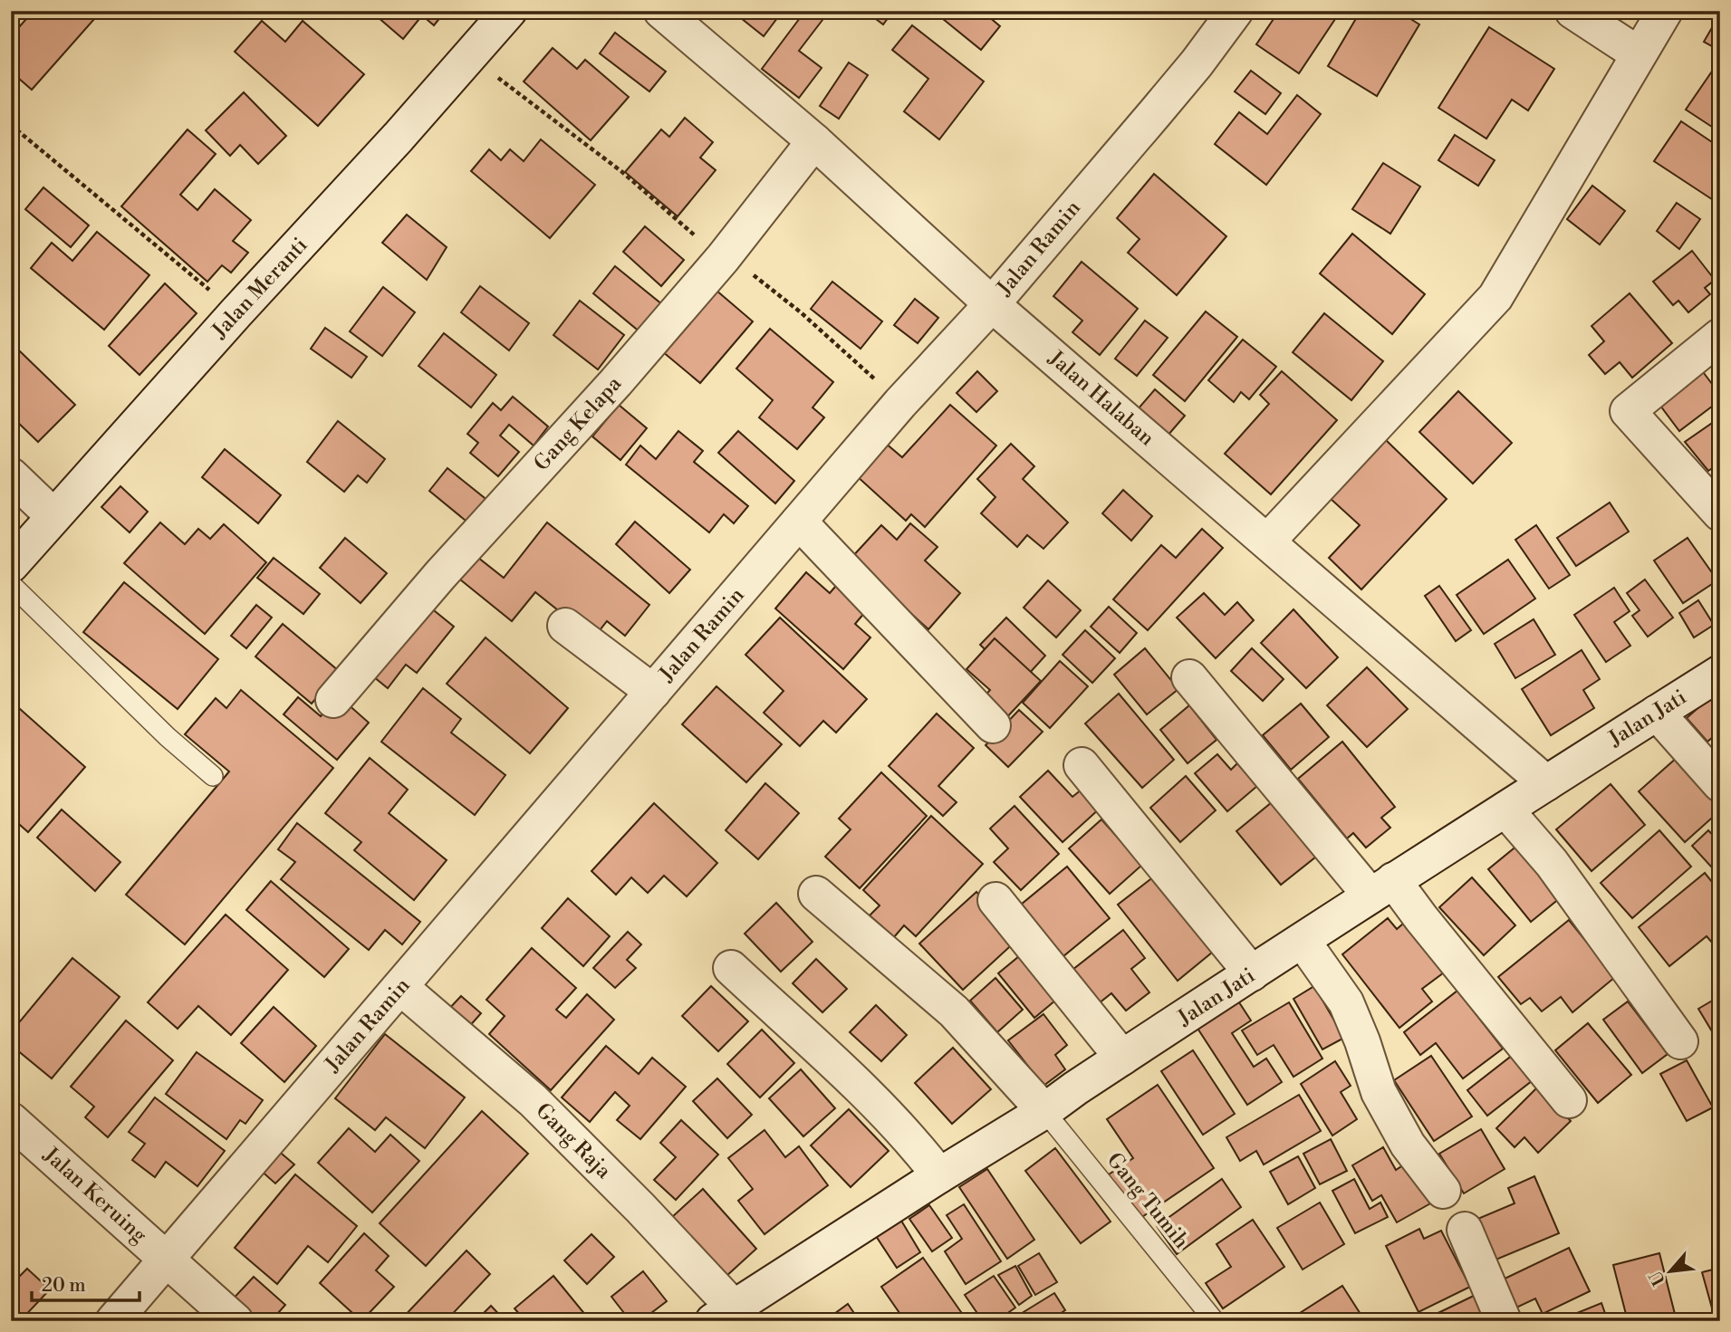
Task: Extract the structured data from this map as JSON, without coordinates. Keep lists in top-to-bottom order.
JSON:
{
  "streets": {
    "street": [
      "Jalan Ramin",
      "Jalan Meranti",
      "Jalan Halaban",
      "Gang Kelapa",
      "Jalan Jati",
      "Gang Raja",
      "Jalan Keruing"
    ],
    "lane": ["Gang Tumih"]
  },
  "crossings": [
    ["Jalan Ramin", "Jalan Halaban"],
    ["Jalan Ramin", "Gang Raja"],
    ["Jalan Ramin", "Jalan Keruing"],
    ["Jalan Halaban", "Gang Kelapa"],
    ["Jalan Halaban", "Jalan Jati"],
    ["Jalan Jati", "Gang Raja"],
    ["Jalan Jati", "Gang Tumih"]
  ],
  "scale_bar": "20 m",
  "north": "bottom left"
}
